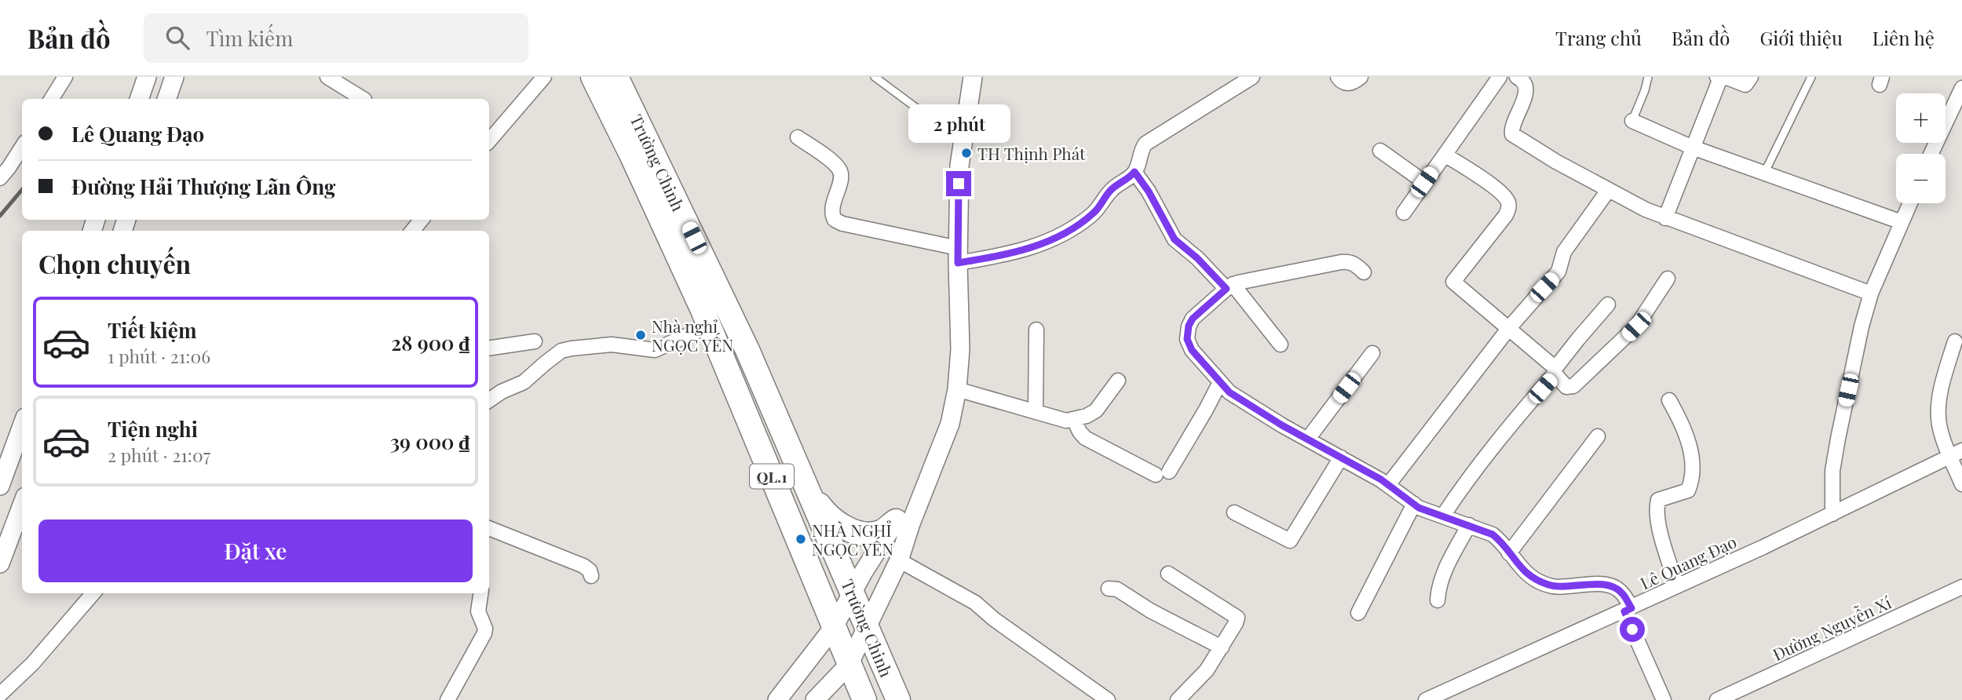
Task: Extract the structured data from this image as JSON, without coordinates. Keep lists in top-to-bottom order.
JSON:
{
  "streets": {
    "highway": ["Trường Chinh", "QL.1"],
    "street": ["Lê Quang Đạo", "Đường Nguyễn Xí"]
  },
  "places": ["TH Thịnh Phát", "Nhà nghỉ NGỌC YẾN", "NHÀ NGHỈ NGỌC YẾN"],
  "page": {
    "header": "Bản đồ",
    "search": "Tìm kiếm",
    "nav": [
      "Trang chủ",
      "Bản đồ",
      "Giới thiệu",
      "Liên hệ"
    ],
    "map_buttons": ["+", "−"],
    "banner": ["Lê Quang Đạo", "Đường Hải Thượng Lãn Ông"],
    "bubble": "2 phút",
    "heading": "Chọn chuyến",
    "list": [
      {
        "name": "Tiết kiệm",
        "note": "1 phút · 21:06",
        "value": "28 900 ₫"
      },
      {
        "name": "Tiện nghi",
        "note": "2 phút · 21:07",
        "value": "39 000 ₫"
      }
    ],
    "buttons": "Đặt xe"
  }
}
